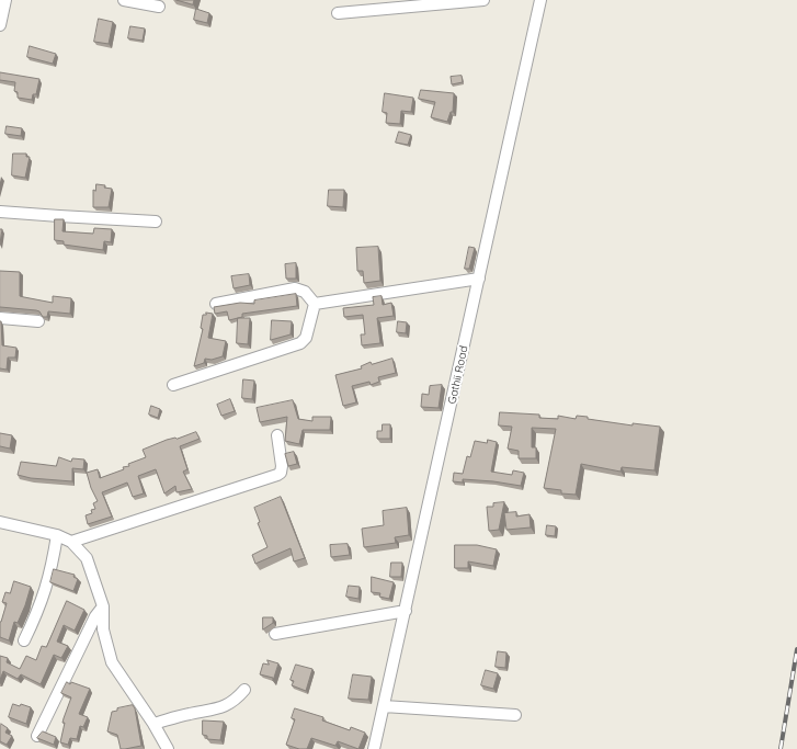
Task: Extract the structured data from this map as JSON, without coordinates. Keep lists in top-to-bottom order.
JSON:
{
  "streets": {
    "street": ["Gathii Road"]
  }
}
